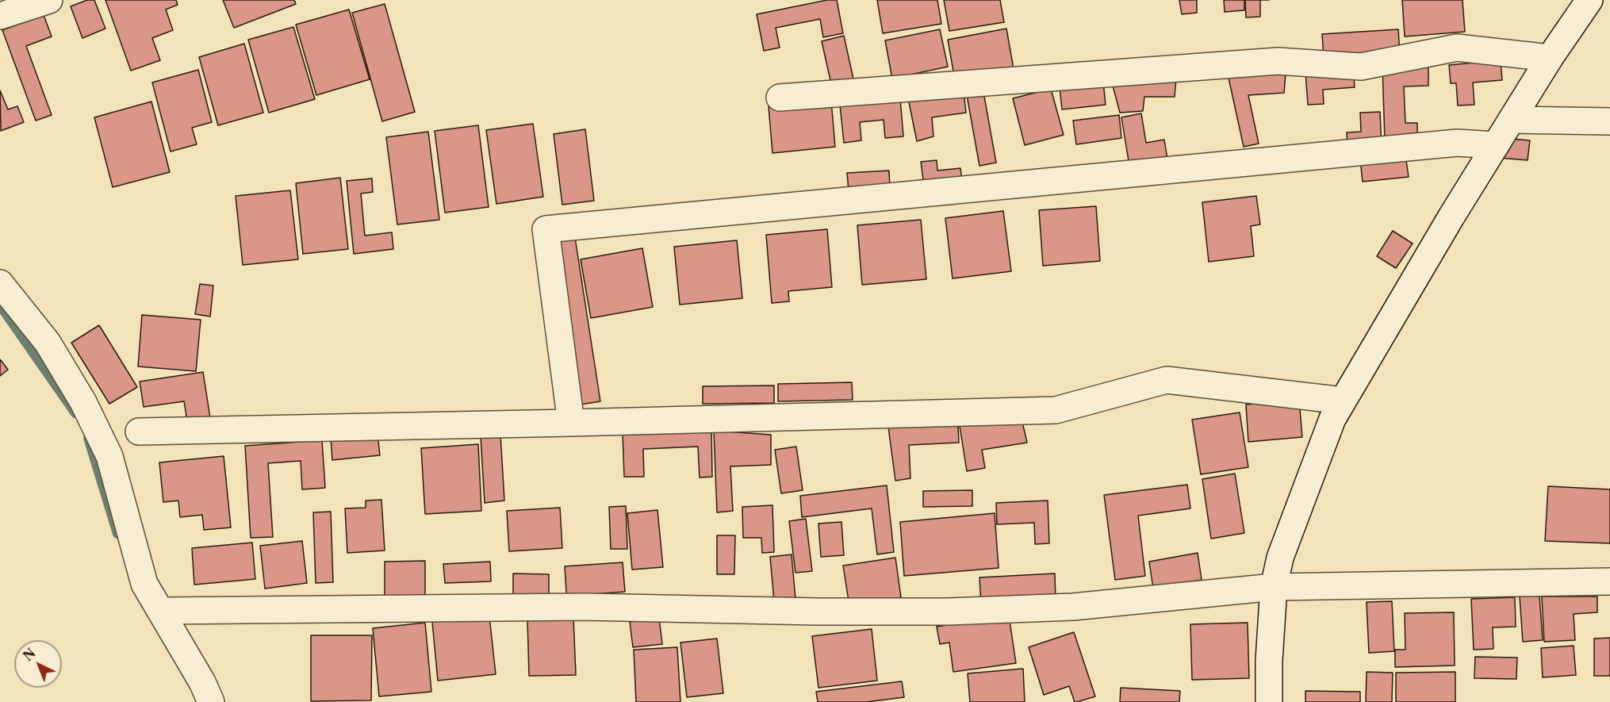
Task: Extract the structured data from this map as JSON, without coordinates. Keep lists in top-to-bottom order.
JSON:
{
  "north": "top left"
}
